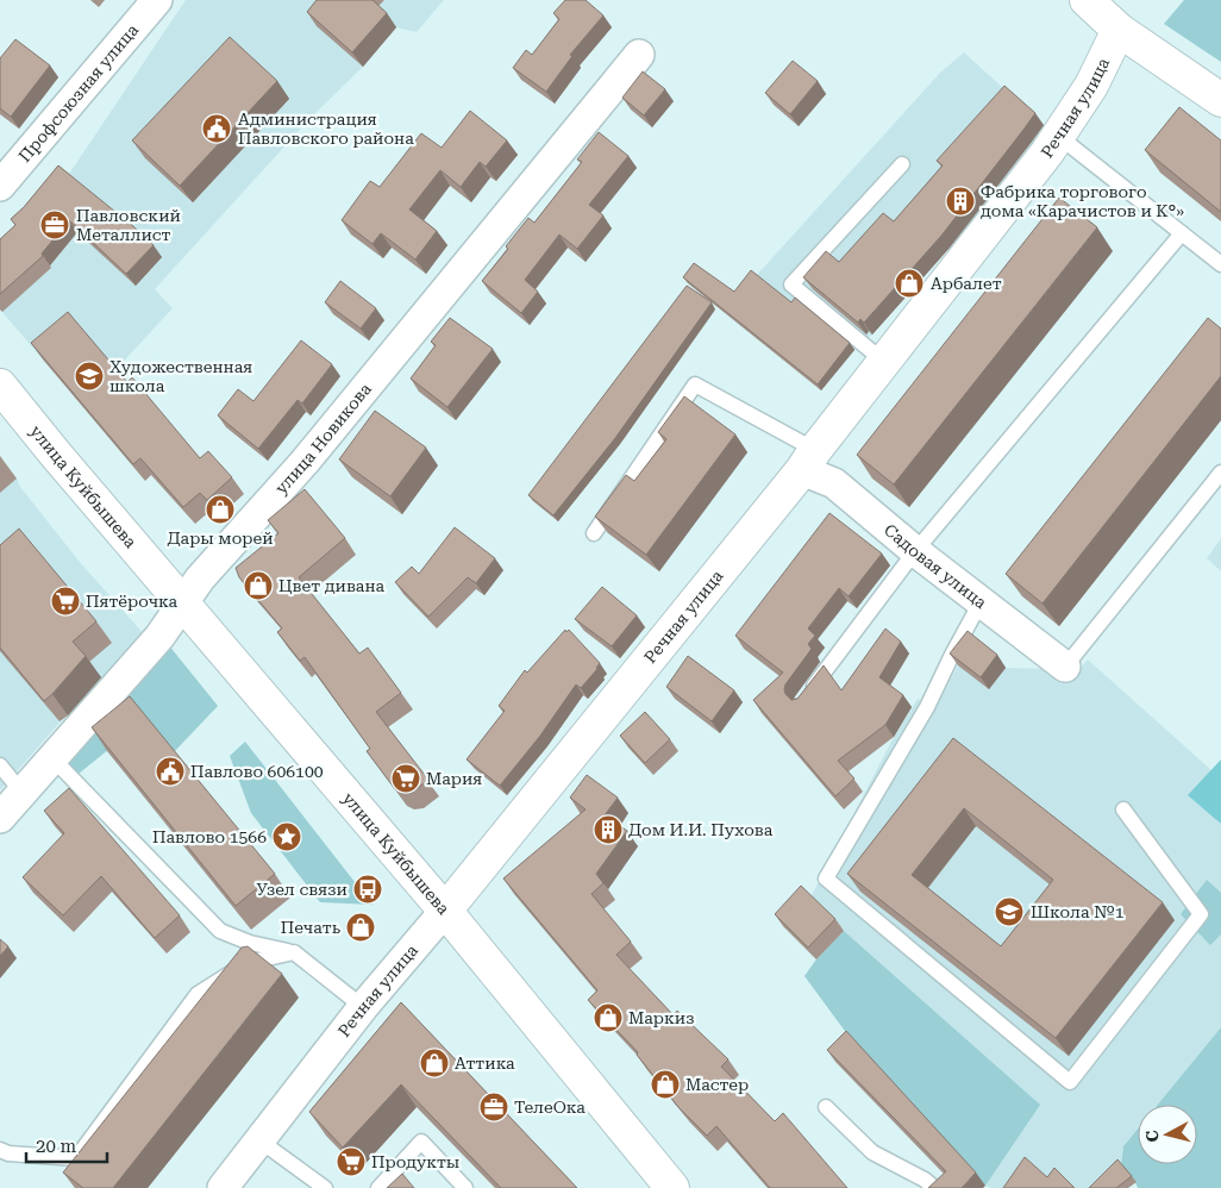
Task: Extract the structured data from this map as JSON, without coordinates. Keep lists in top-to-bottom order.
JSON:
{
  "streets": {
    "street": [
      "Профсоюзная улица",
      "Речная улица",
      "улица Новикова",
      "улица Куйбышева",
      "Садовая улица"
    ]
  },
  "crossings": [
    ["Речная улица", "улица Куйбышева"],
    ["Речная улица", "Садовая улица"],
    ["улица Новикова", "улица Куйбышева"]
  ],
  "places": {
    "public building": ["Администрация Павловского района", "Павлово 606100"],
    "building": ["Фабрика торгового дома «Карачистов и К°»", "Дом И.И. Пухова"],
    "office": ["Павловский Металлист", "ТелеОка"],
    "shop": [
      "Арбалет",
      "Дары морей",
      "Цвет дивана",
      "Печать",
      "Маркиз",
      "Аттика",
      "Мастер"
    ],
    "school or university": ["Художественная школа", "Школа №1"],
    "supermarket": ["Пятёрочка", "Мария", "Продукты"],
    "place": ["Павлово 1566"],
    "bus stop": ["Узел связи"]
  },
  "scale_bar": "20 m",
  "north": "left"
}
